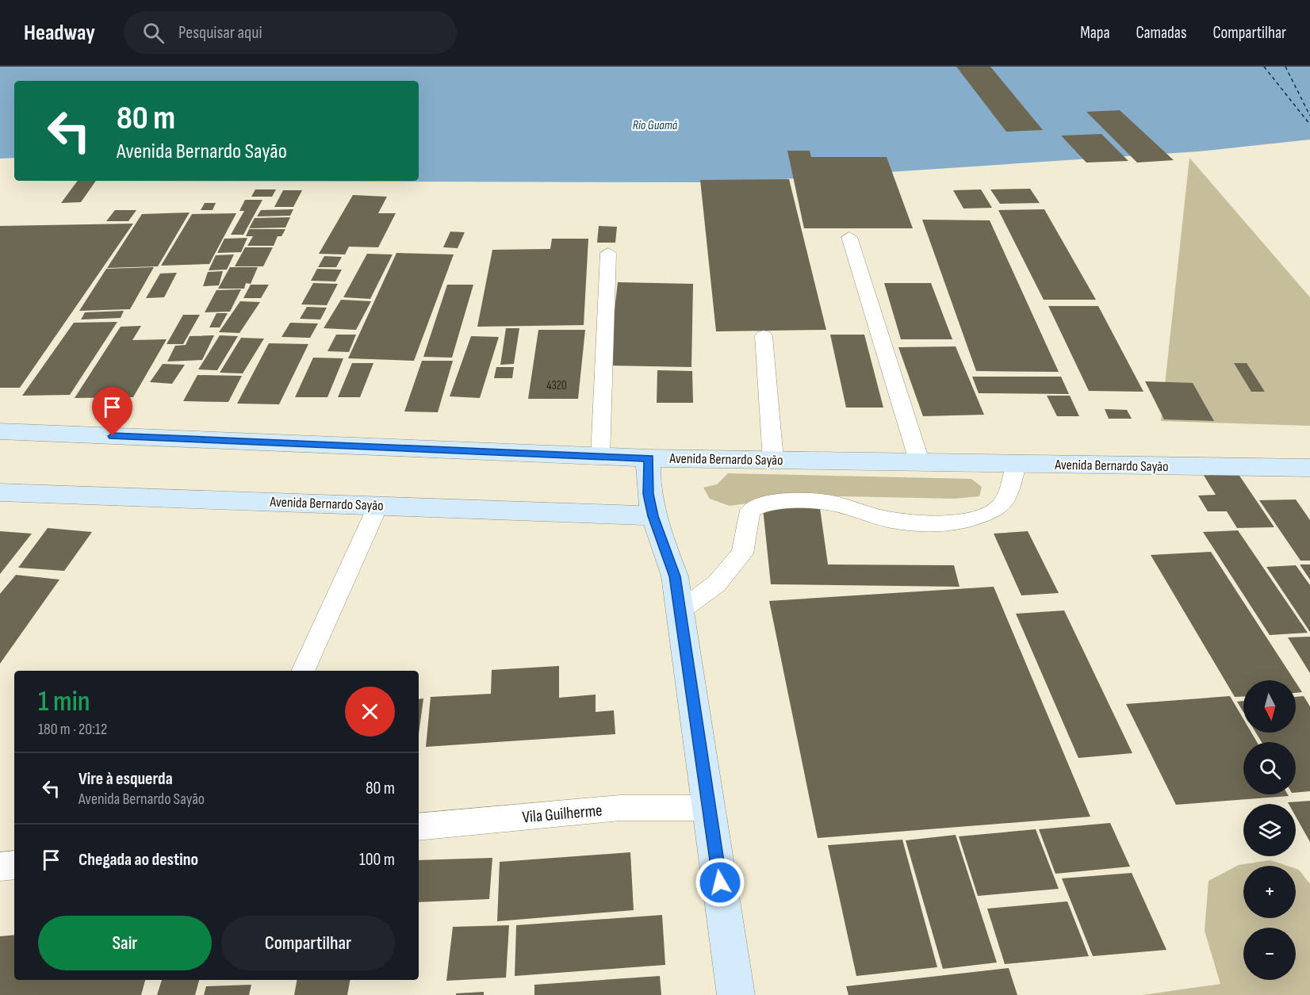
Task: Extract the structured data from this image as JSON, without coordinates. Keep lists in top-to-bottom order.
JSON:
{
  "streets": {
    "main road": ["Avenida Bernardo Sayão"],
    "lane": ["Vila Guilherme"]
  },
  "water": ["Rio Guamá"],
  "house_numbers": ["4320"],
  "north": "bottom",
  "page": {
    "header": "Headway",
    "search": "Pesquisar aqui",
    "nav": ["Mapa", "Camadas", "Compartilhar"],
    "turn": ["80 m", "Avenida Bernardo Sayão"],
    "heading": ["1 min", "180 m · 20:12"],
    "map_buttons": ["+", "−"],
    "list": [
      {
        "name": "Vire à esquerda",
        "note": "Avenida Bernardo Sayão",
        "value": "80 m"
      },
      {
        "name": "Chegada ao destino",
        "value": "100 m"
      }
    ],
    "buttons": ["Sair", "Compartilhar"]
  }
}
